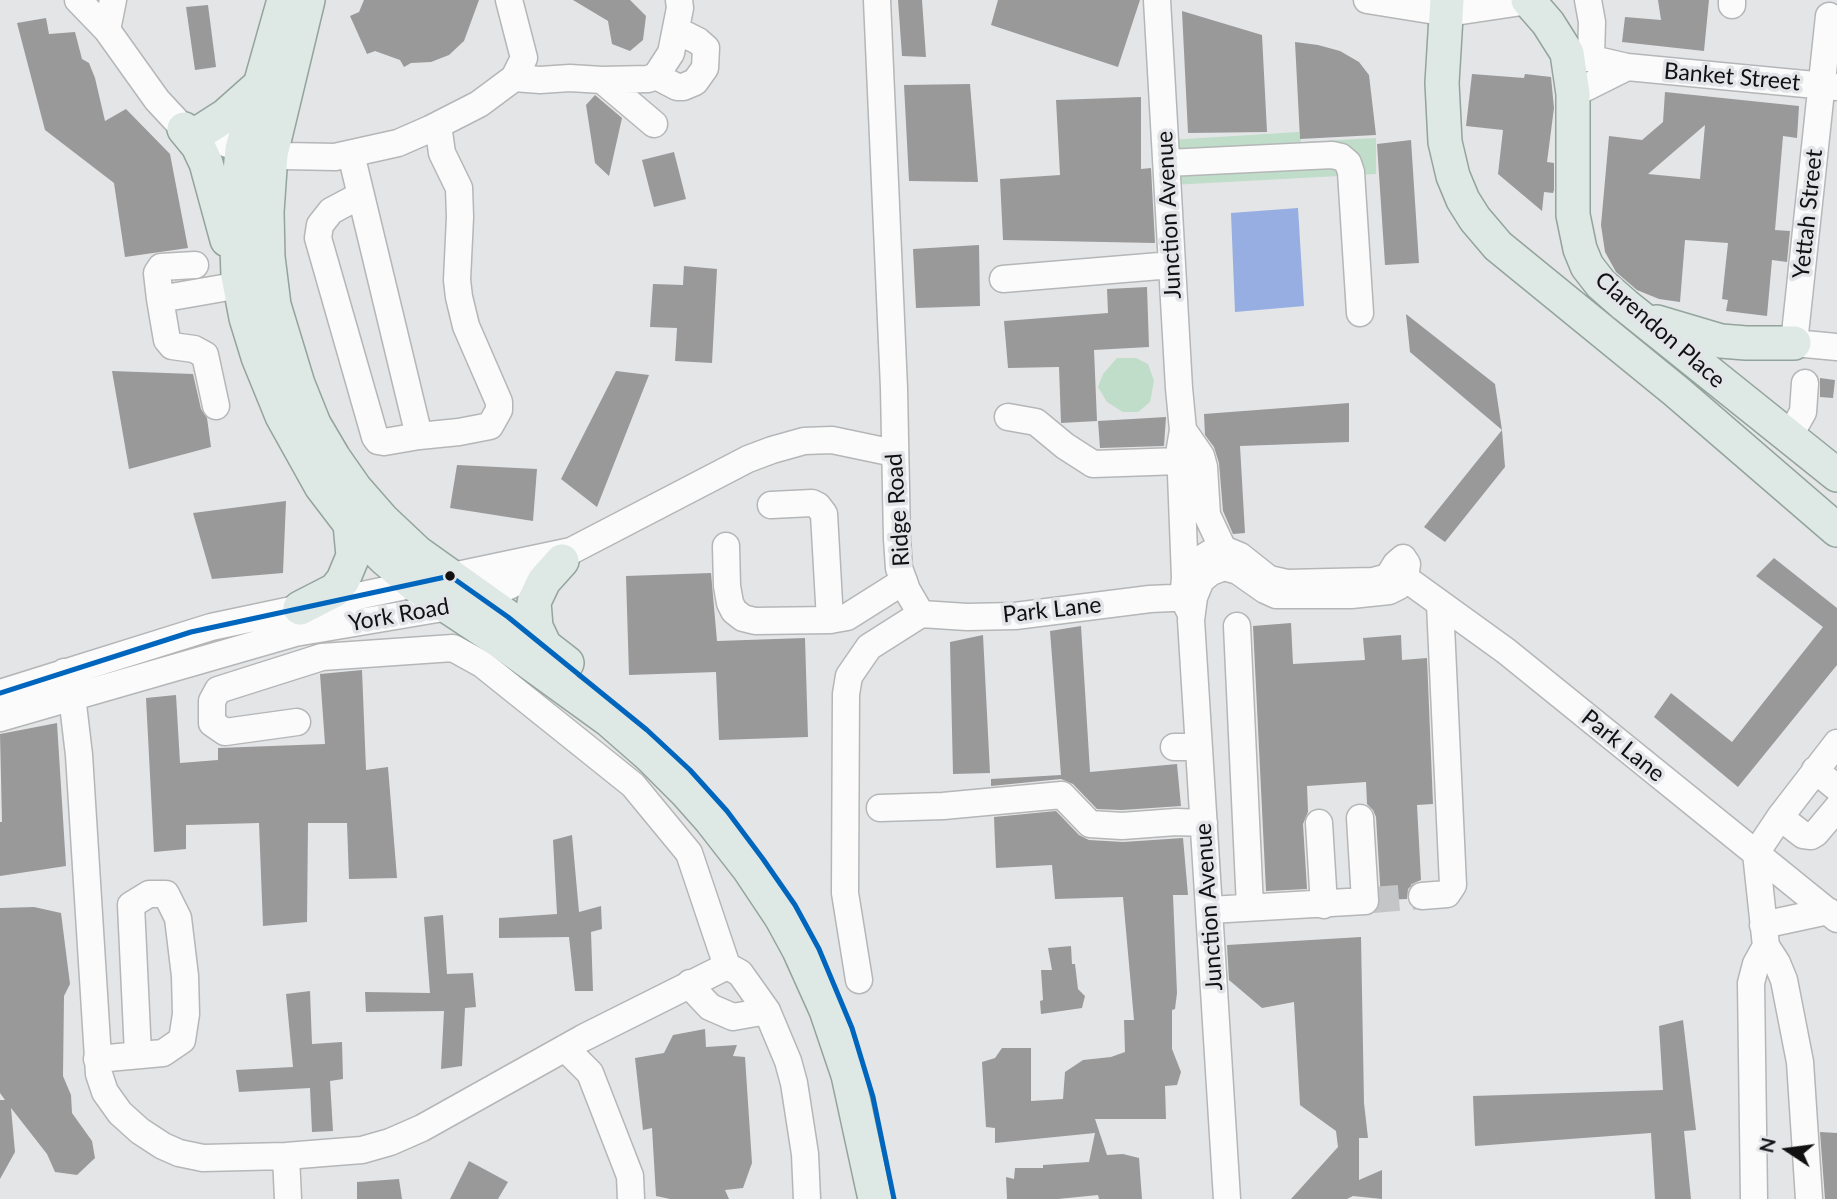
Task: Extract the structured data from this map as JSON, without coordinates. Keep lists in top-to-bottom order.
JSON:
{
  "streets": {
    "main road": ["Clarendon Place"],
    "street": [
      "Banket Street",
      "Yettah Street",
      "Junction Avenue",
      "Ridge Road",
      "Park Lane",
      "York Road"
    ]
  },
  "crossings": [
    ["Banket Street", "Yettah Street"],
    ["Banket Street", "Clarendon Place"],
    ["Junction Avenue", "Park Lane"],
    ["Ridge Road", "Park Lane"],
    ["Ridge Road", "York Road"]
  ],
  "north": "left"
}
